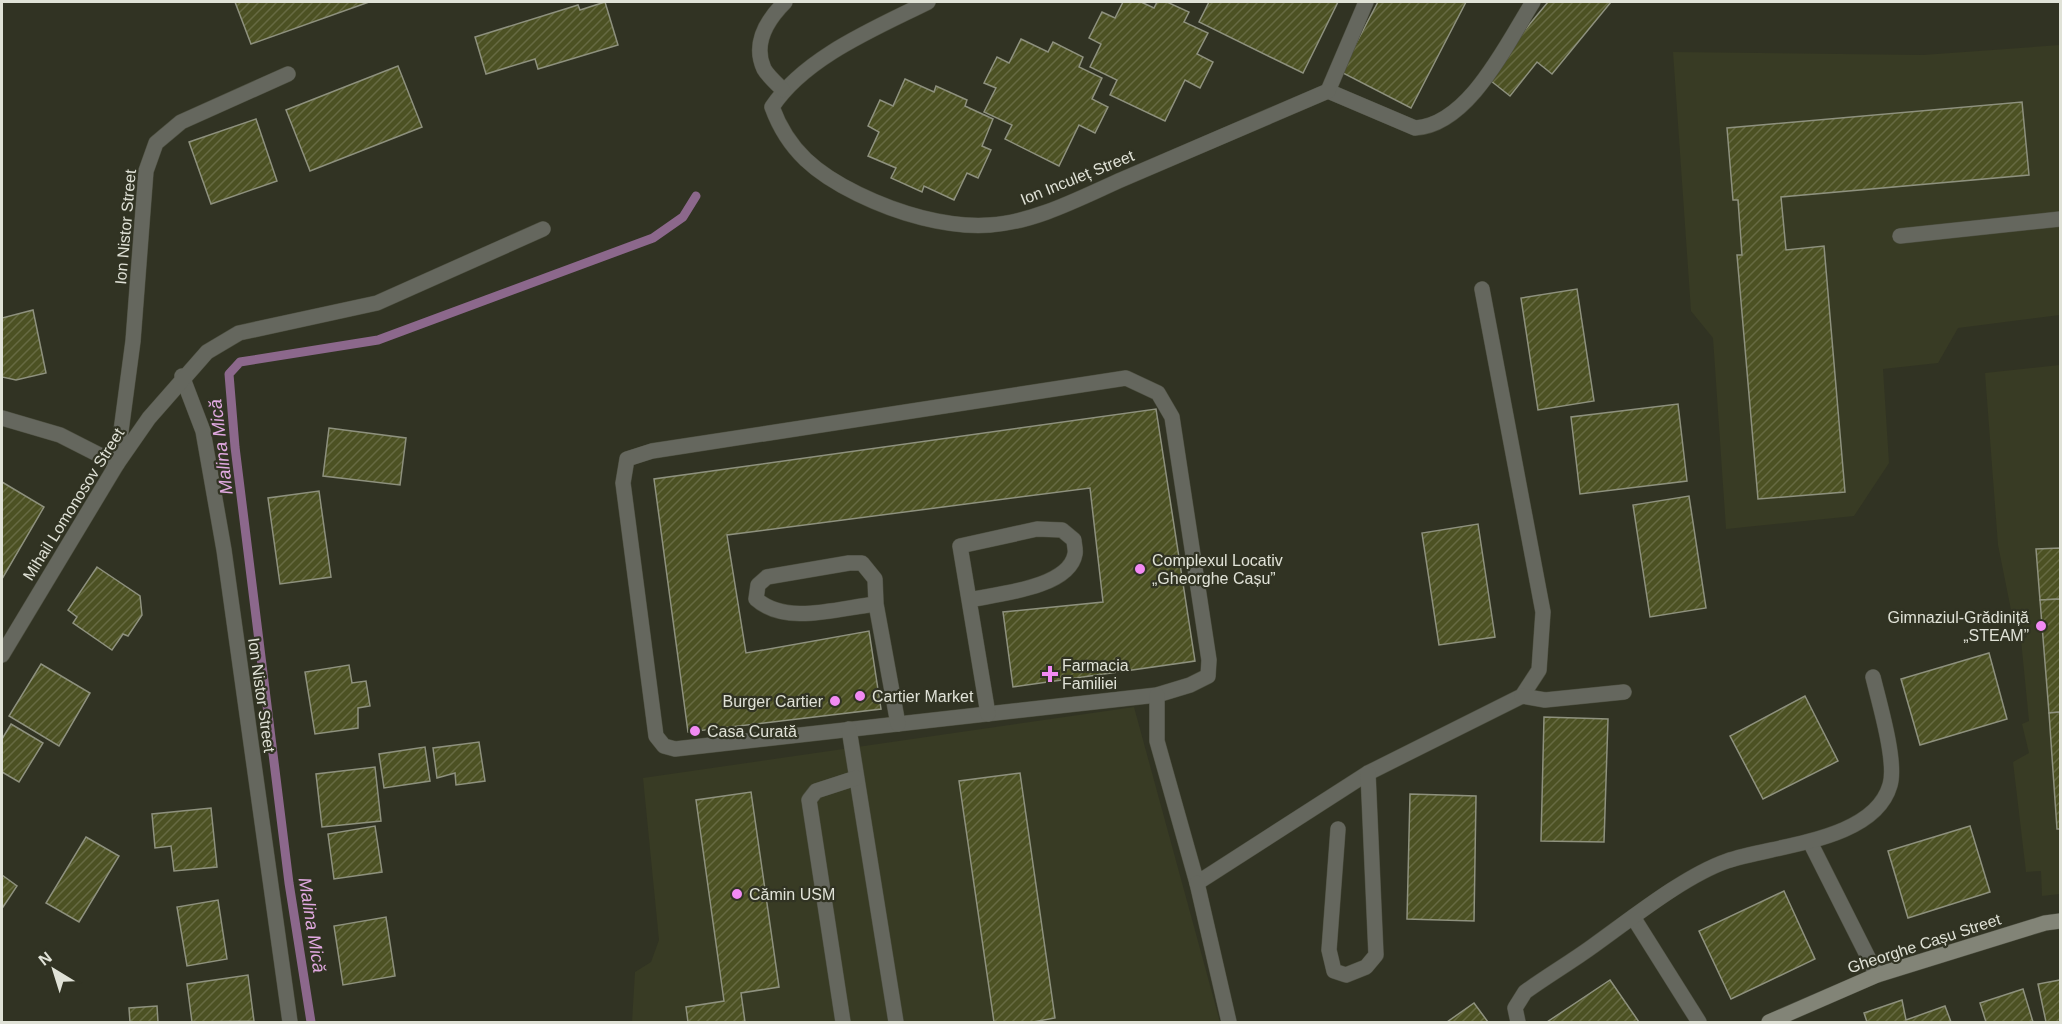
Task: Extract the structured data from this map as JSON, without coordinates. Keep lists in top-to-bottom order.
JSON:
{
  "streets": {
    "street": [
      "Ion Inculeț Street",
      "Ion Nistor Street",
      "Mihail Lomonosov Street",
      "Gheorghe Cașu Street"
    ]
  },
  "crossings": [
    ["Ion Nistor Street", "Mihail Lomonosov Street"]
  ],
  "water": ["Malina Mică"],
  "places": {
    "other": [
      "Complexul Locativ „Gheorghe Cașu”",
      "Gimnaziul-Grădiniță „STEAM”",
      "Cartier Market",
      "Burger Cartier",
      "Casa Curată",
      "Cămin USM"
    ],
    "health": ["Farmacia Familiei"]
  },
  "north": "top left"
}
